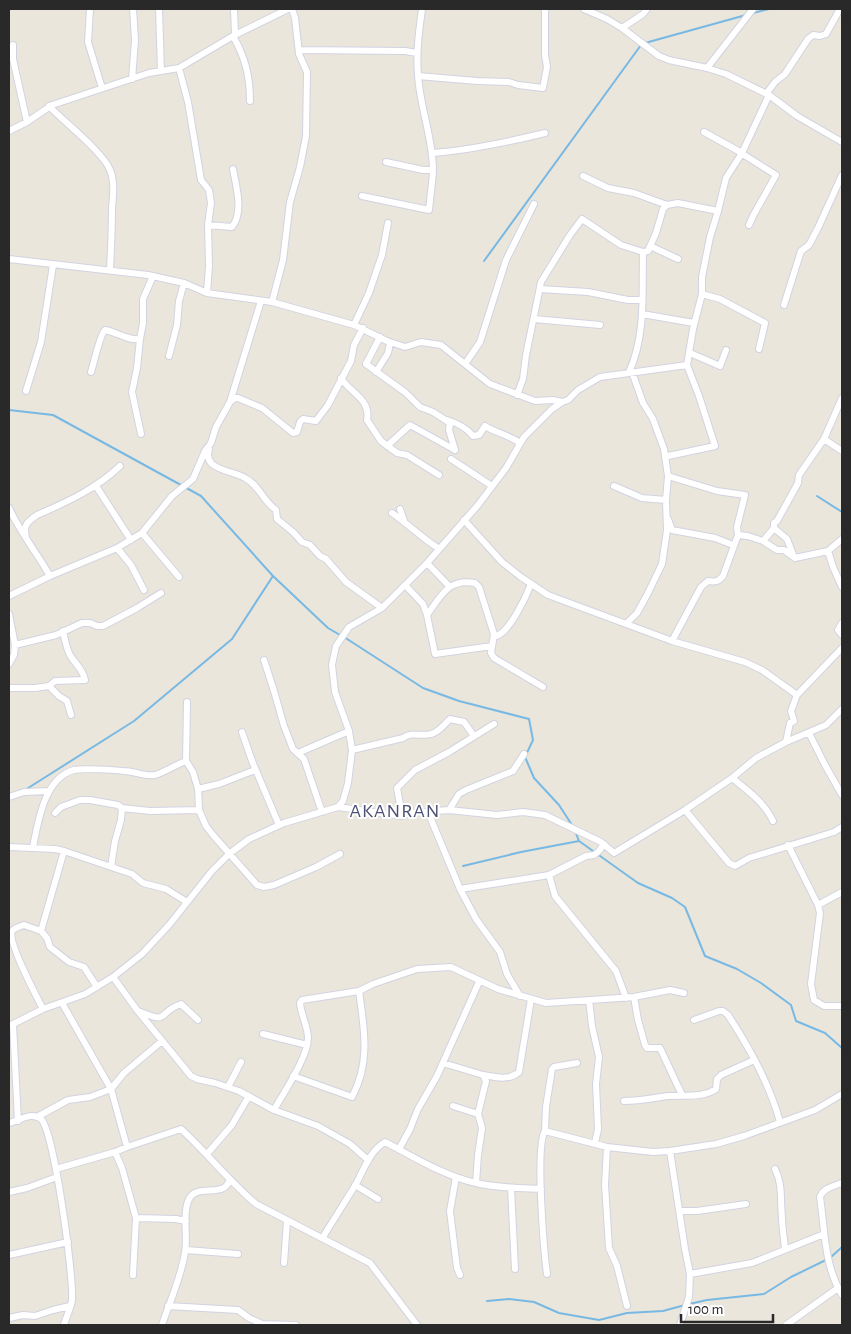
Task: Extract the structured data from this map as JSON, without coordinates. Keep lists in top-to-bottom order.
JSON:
{
  "districts": ["AKANRAN"],
  "scale_bar": "100 m"
}
